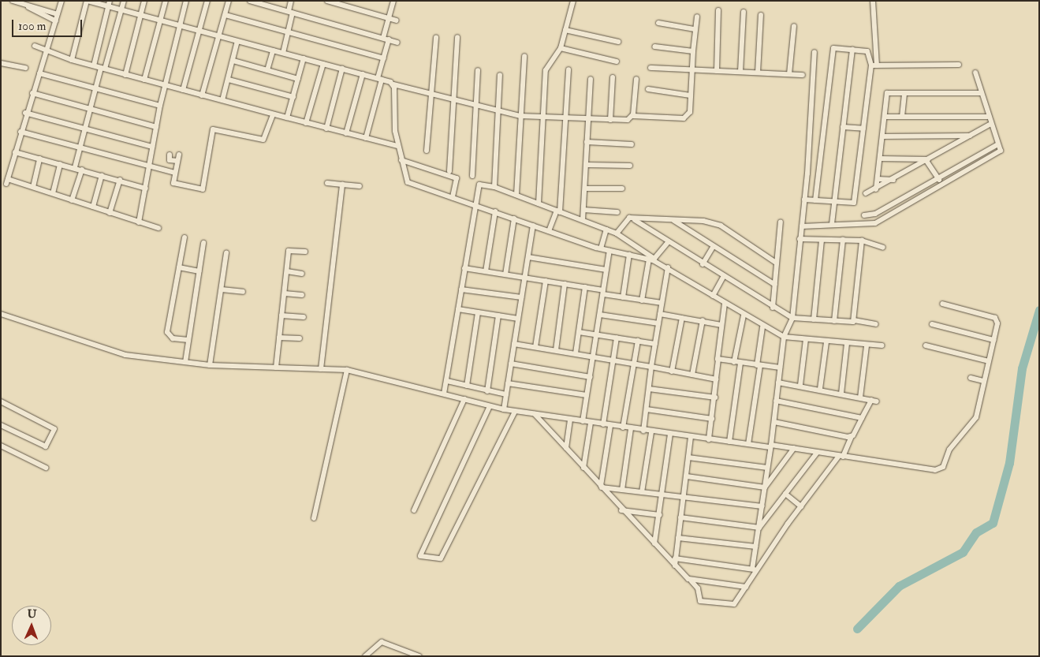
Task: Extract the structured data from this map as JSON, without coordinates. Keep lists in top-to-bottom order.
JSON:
{
  "scale_bar": "100 m",
  "north": "top"
}
